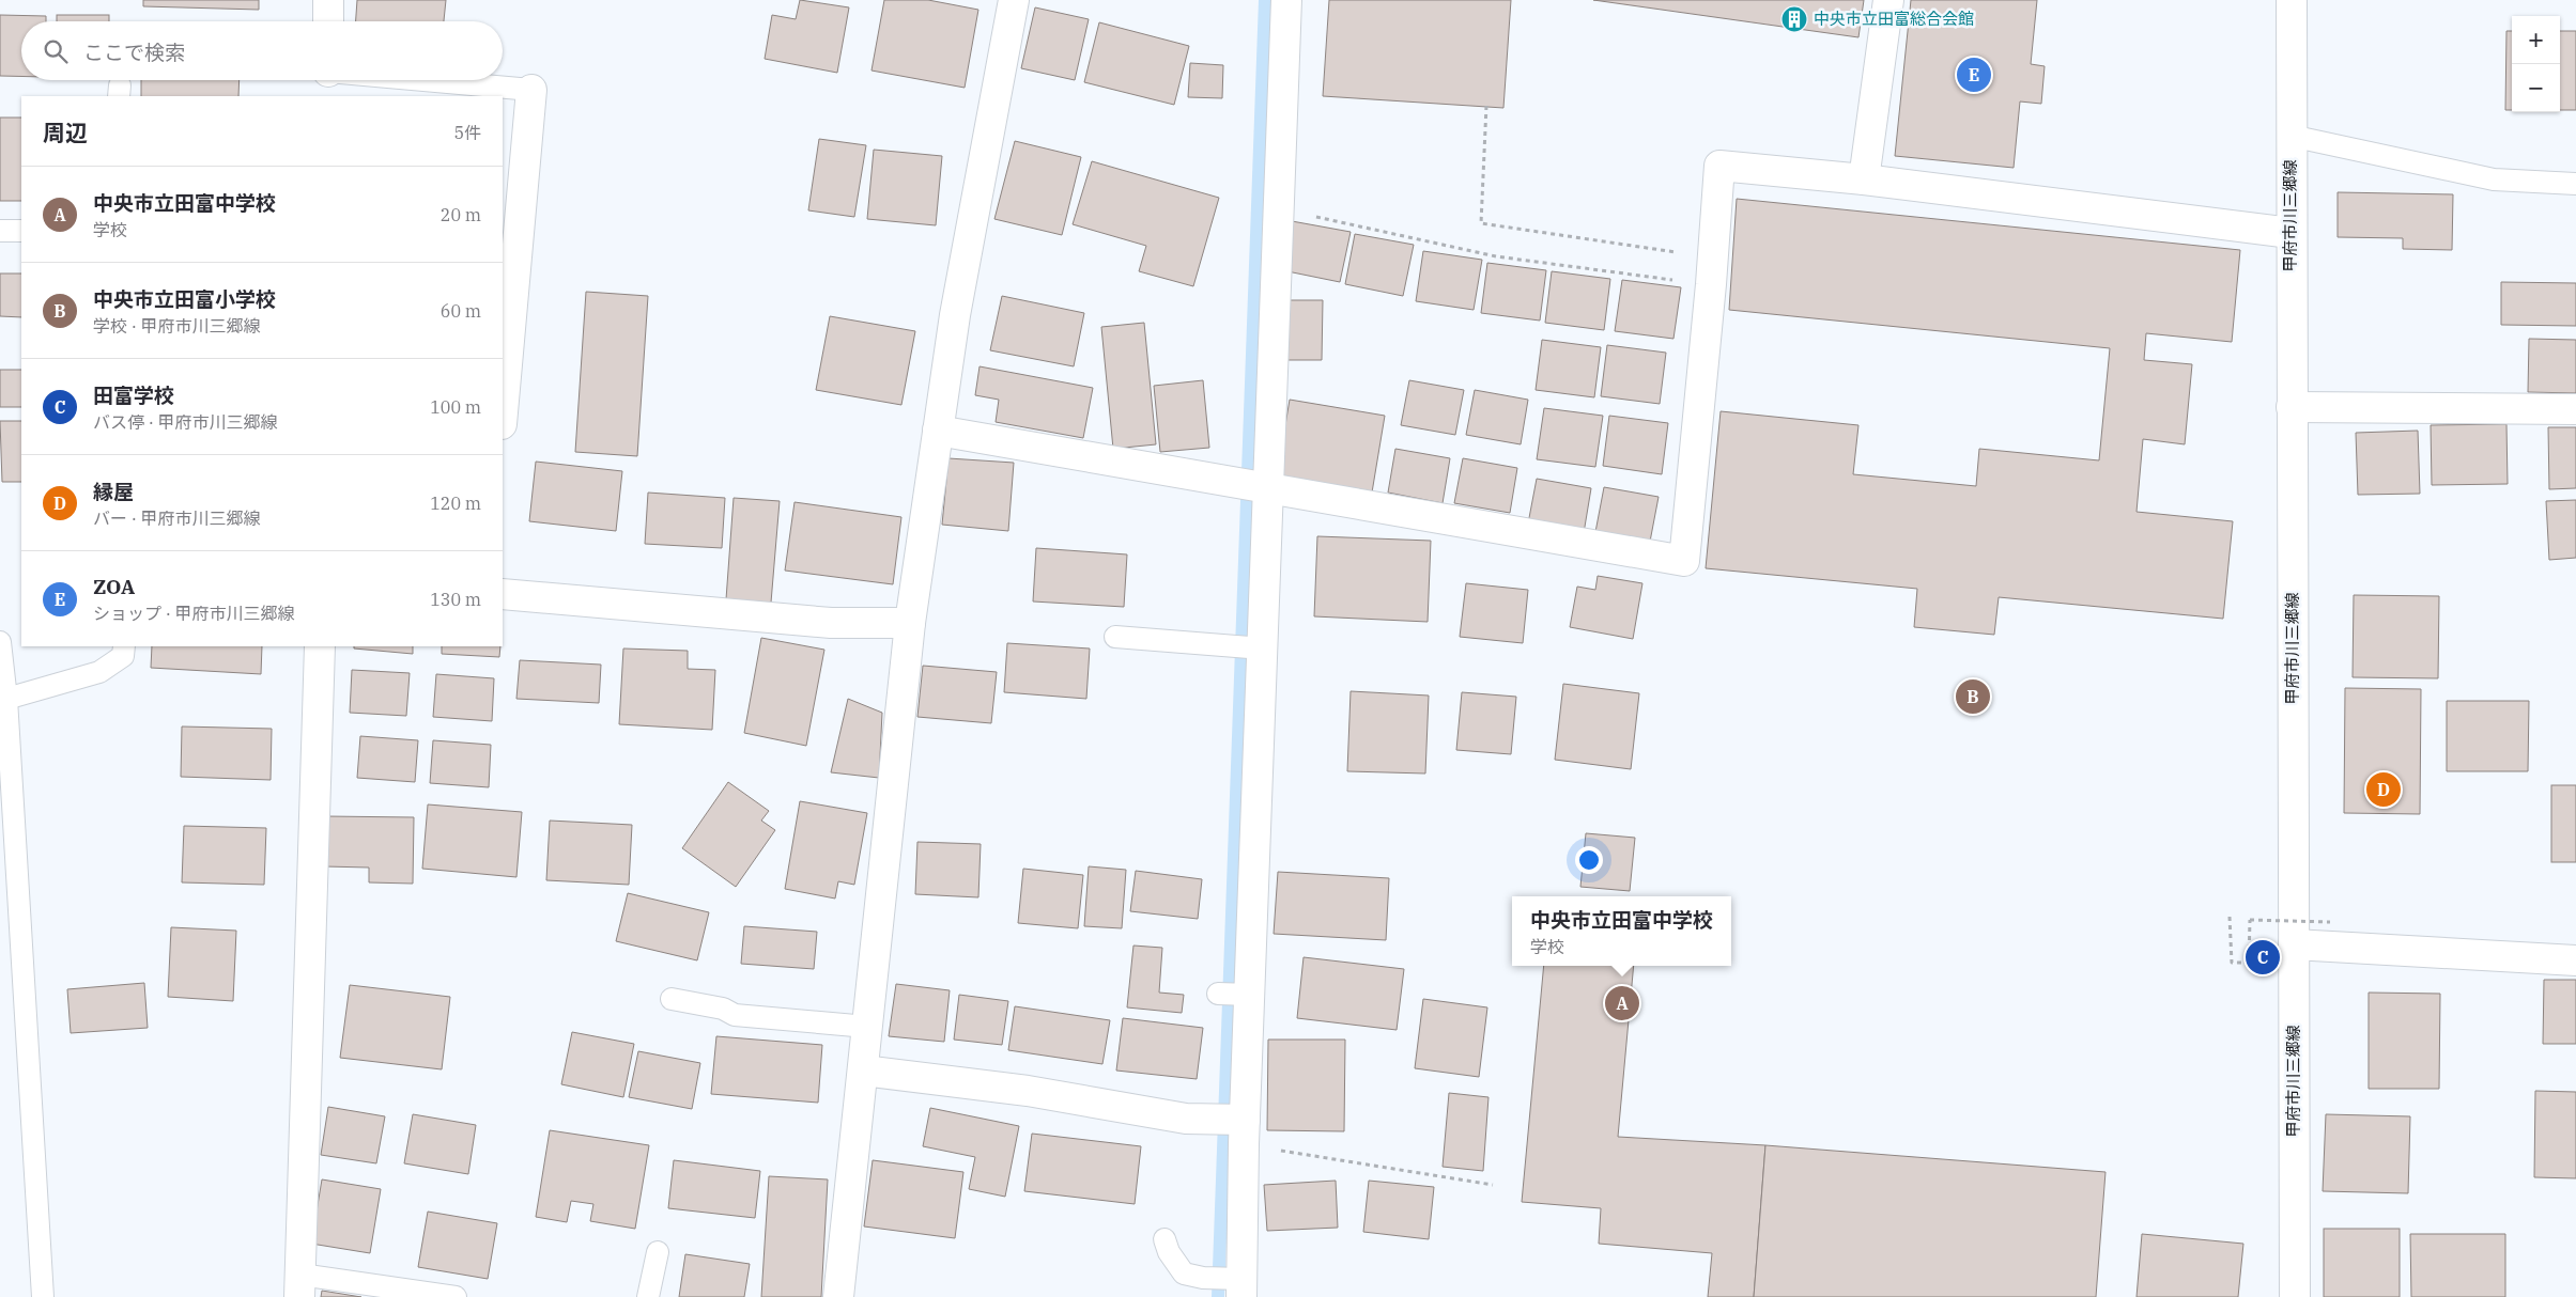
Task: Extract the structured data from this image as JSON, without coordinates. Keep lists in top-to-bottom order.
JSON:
{
  "streets": {
    "street": ["甲府市川三郷線"]
  },
  "places": {
    "building": ["中央市立田富総合会館"]
  },
  "page": {
    "map_buttons": ["+", "−"],
    "search": "ここで検索",
    "pins": [
      "E",
      "B",
      "D",
      "C",
      "A"
    ],
    "heading": ["周辺", "5件"],
    "list": [
      {
        "mark": "A",
        "name": "中央市立田富中学校",
        "note": "学校",
        "value": "20 m"
      },
      {
        "mark": "B",
        "name": "中央市立田富小学校",
        "note": "学校 · 甲府市川三郷線",
        "value": "60 m"
      },
      {
        "mark": "C",
        "name": "田富学校",
        "note": "バス停 · 甲府市川三郷線",
        "value": "100 m"
      },
      {
        "mark": "D",
        "name": "縁屋",
        "note": "バー · 甲府市川三郷線",
        "value": "120 m"
      },
      {
        "mark": "E",
        "name": "ZOA",
        "note": "ショップ · 甲府市川三郷線",
        "value": "130 m"
      }
    ],
    "popup": ["中央市立田富中学校", "学校"]
  }
}
